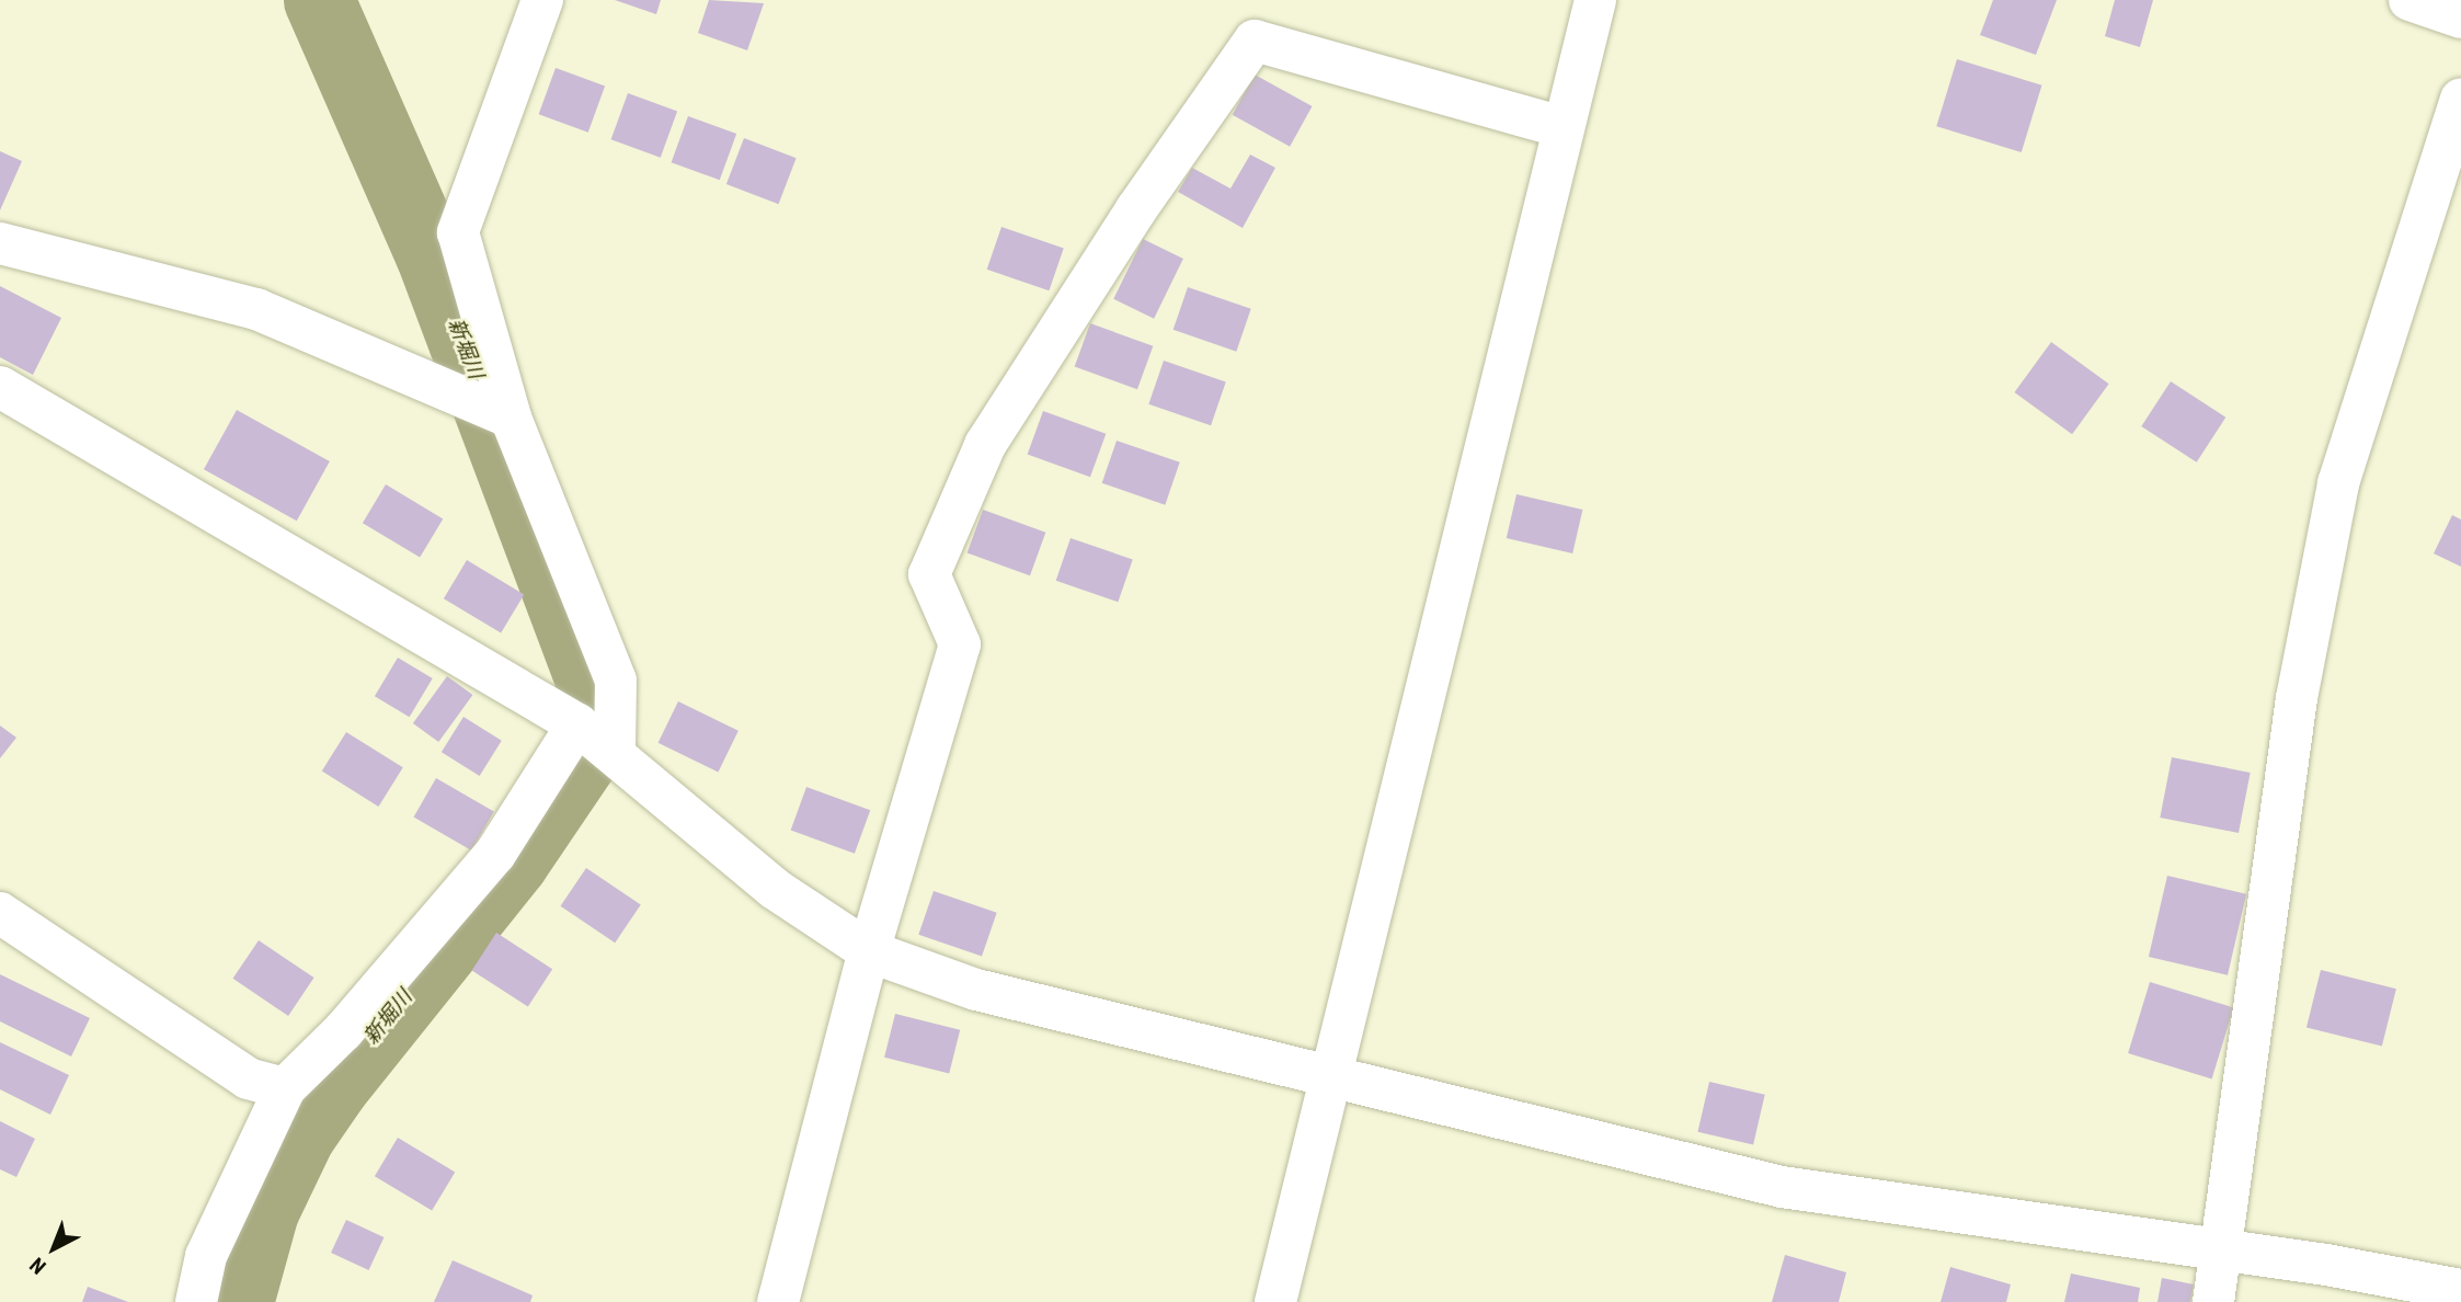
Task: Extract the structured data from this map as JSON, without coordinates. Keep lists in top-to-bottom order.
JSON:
{
  "water": ["新堀川"],
  "north": "bottom left"
}
